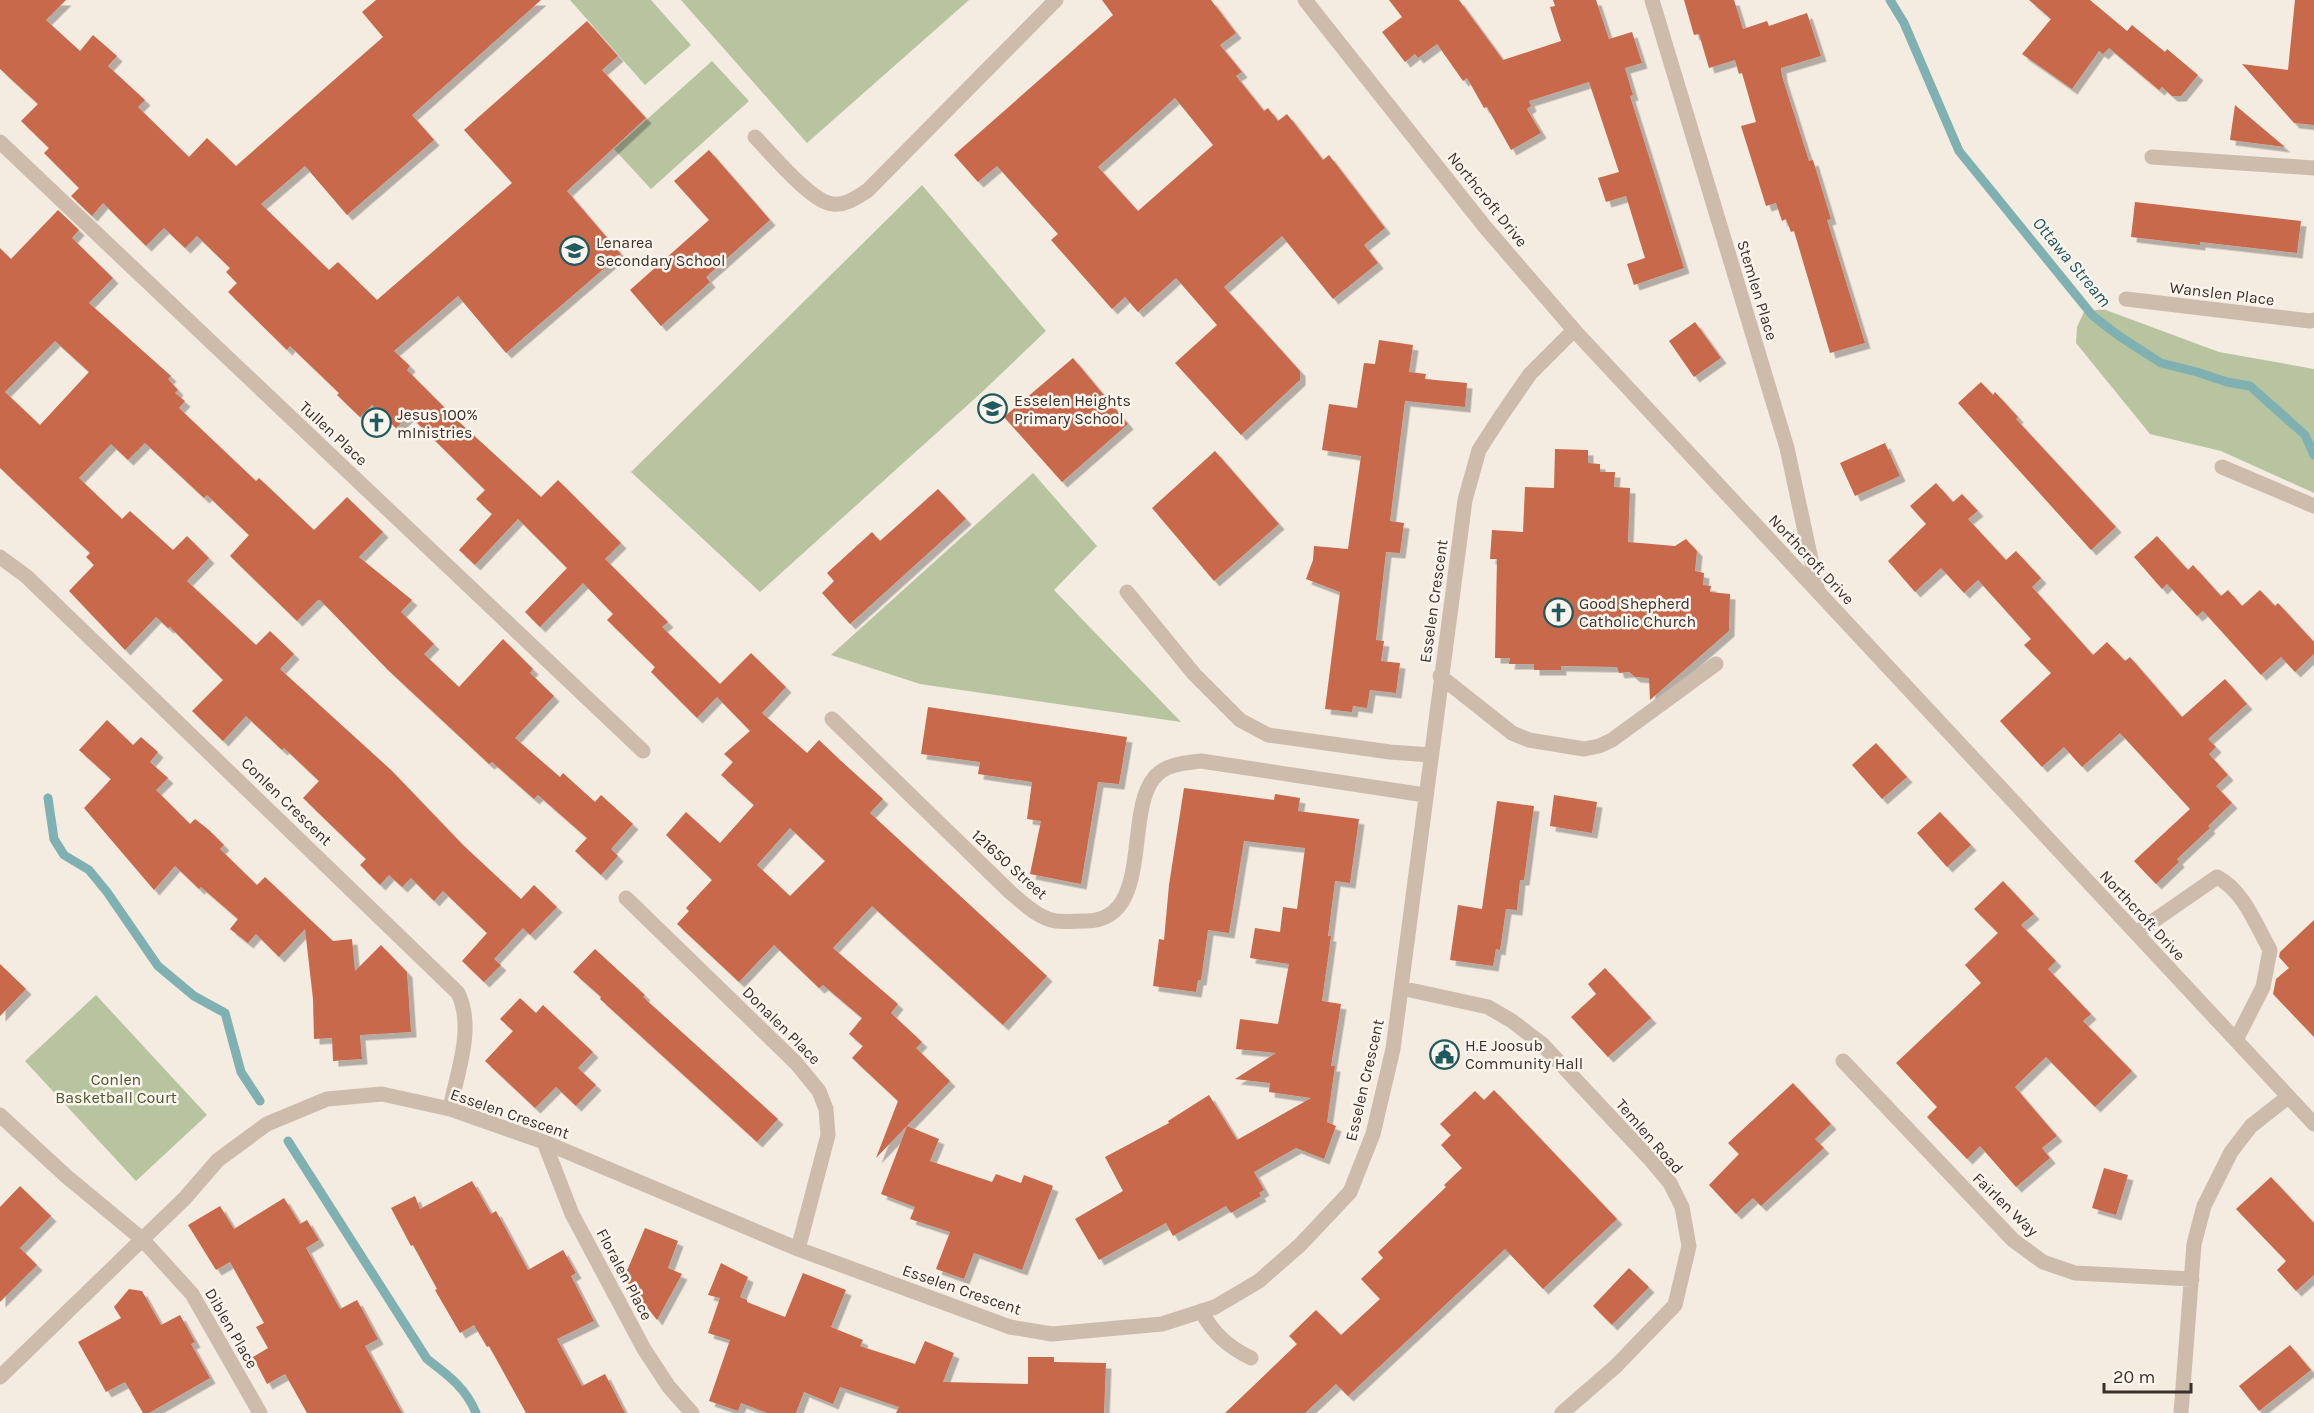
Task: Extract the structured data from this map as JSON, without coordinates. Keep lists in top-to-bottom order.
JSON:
{
  "streets": {
    "street": [
      "Northcroft Drive",
      "Stemlen Place",
      "Wanslen Place",
      "Tullen Place",
      "Esselen Crescent",
      "Conlen Crescent",
      "121650 Street",
      "Donalen Place",
      "Temlen Road",
      "Fairlen Way",
      "Floralen Place",
      "Diblen Place"
    ]
  },
  "crossings": [
    ["Northcroft Drive", "Stemlen Place"],
    ["Northcroft Drive", "Esselen Crescent"],
    ["Esselen Crescent", "Conlen Crescent"],
    ["Esselen Crescent", "121650 Street"],
    ["Esselen Crescent", "Donalen Place"],
    ["Esselen Crescent", "Temlen Road"],
    ["Esselen Crescent", "Floralen Place"],
    ["Esselen Crescent", "Diblen Place"]
  ],
  "water": ["Ottawa Stream"],
  "parks": ["Conlen Basketball Court"],
  "places": {
    "school or university": ["Lenarea Secondary School", "Esselen Heights Primary School"],
    "church": ["Jesus 100% mInistries", "Good Shepherd Catholic Church"],
    "public building": ["H.E Joosub Community Hall"]
  },
  "scale_bar": "20 m"
}
